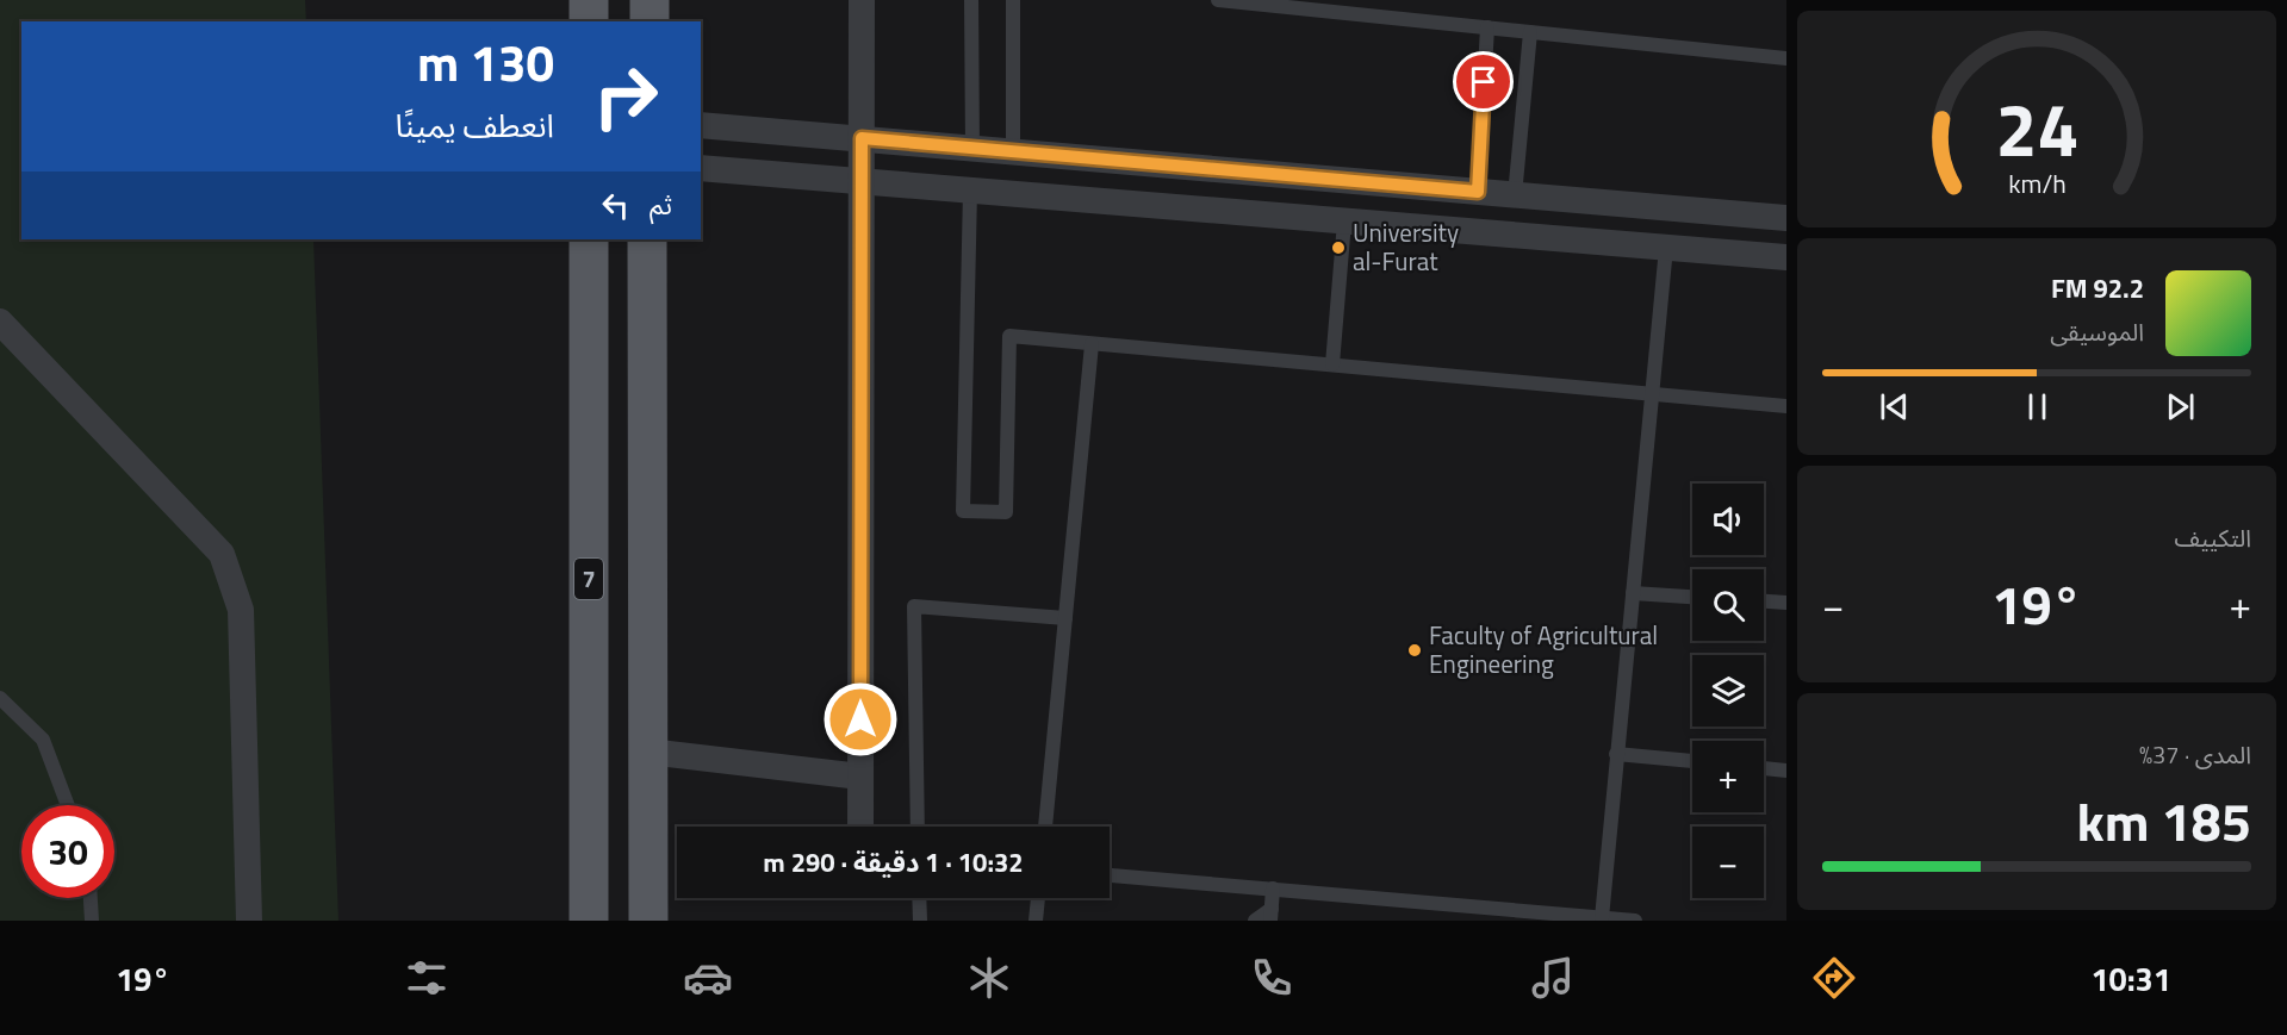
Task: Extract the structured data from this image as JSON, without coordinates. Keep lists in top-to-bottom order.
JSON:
{
  "streets": {
    "main road": ["7"]
  },
  "places": ["University al-Furat", "Faculty of Agricultural Engineering"],
  "page": {
    "turn": ["130 m", "انعطف يمينًا"],
    "then": "ثم",
    "song": ["92.2 FM", "الموسيقى"],
    "tile": [
      "التكييف",
      ["المدى · 37%", "185 km"]
    ],
    "map_buttons": ["+", "−"],
    "heat": ["−", "19°", "+"],
    "limit": "30",
    "trip": "10:32 · 1 دقيقة · 290 m",
    "tabs": ["10:31", "19°"],
    "gauge": ["24", "km/h"]
  }
}
